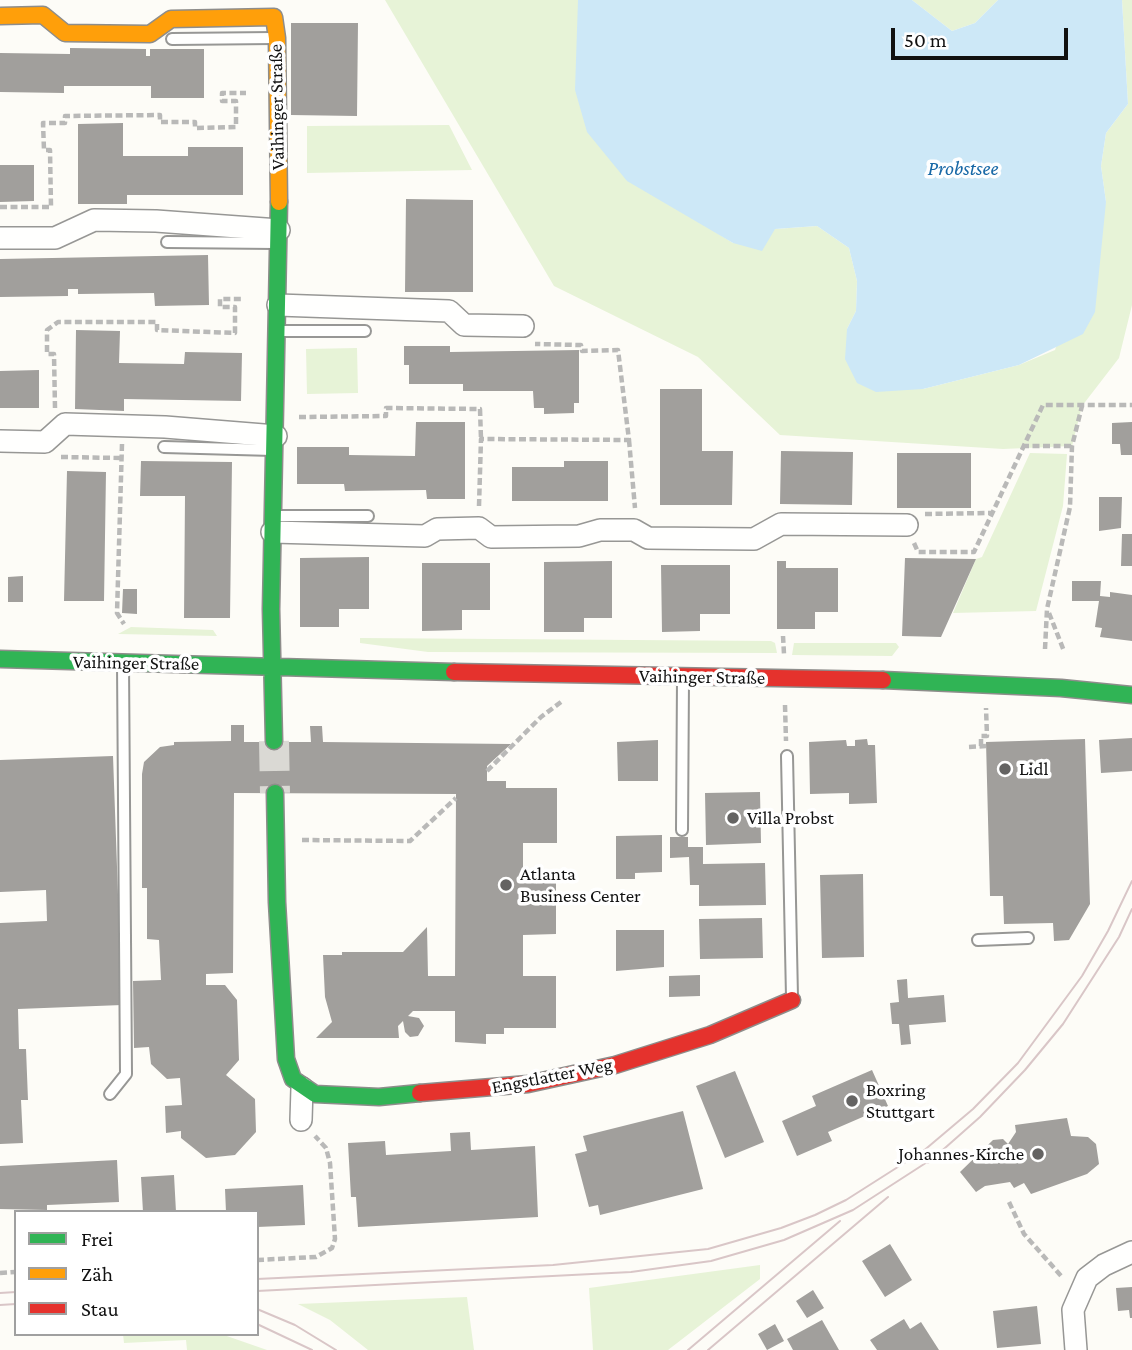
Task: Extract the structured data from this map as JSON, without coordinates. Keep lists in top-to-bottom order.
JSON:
{
  "streets": {
    "street": ["Vaihinger Straße", "Engstlatter Weg"]
  },
  "water": ["Probstsee"],
  "places": [
    "Lidl",
    "Villa Probst",
    "Atlanta Business Center",
    "Boxring Stuttgart",
    "Johannes-Kirche"
  ],
  "legend": ["Frei", "Zäh", "Stau"],
  "scale_bar": "50 m"
}
